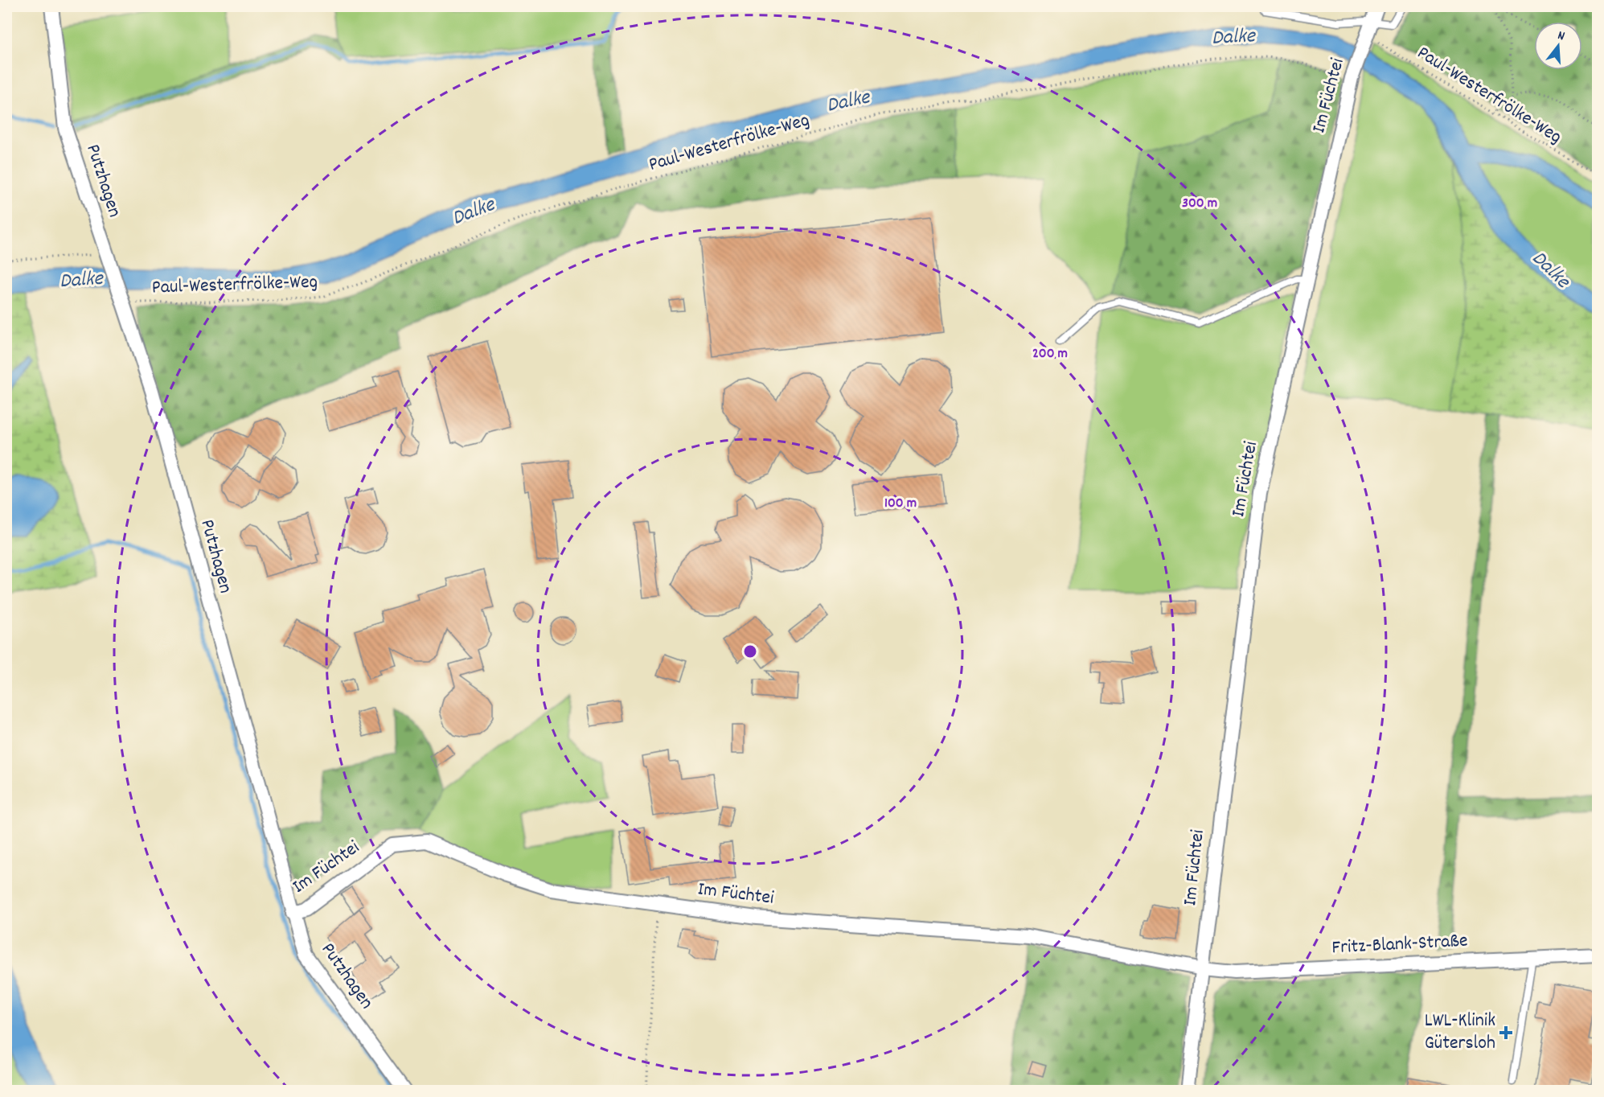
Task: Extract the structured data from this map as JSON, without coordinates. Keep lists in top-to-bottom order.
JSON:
{
  "streets": {
    "street": ["Im Füchtei", "Putzhagen", "Fritz-Blank-Straße"],
    "path": ["Paul-Westerfrölke-Weg"]
  },
  "crossings": [
    ["Im Füchtei", "Paul-Westerfrölke-Weg"],
    ["Im Füchtei", "Putzhagen"],
    ["Im Füchtei", "Fritz-Blank-Straße"],
    ["Paul-Westerfrölke-Weg", "Putzhagen"]
  ],
  "water": ["Dalke"],
  "places": {
    "health": ["LWL-Klinik Gütersloh"]
  },
  "north": "top",
  "rings": ["300 m", "200 m", "100 m"]
}
